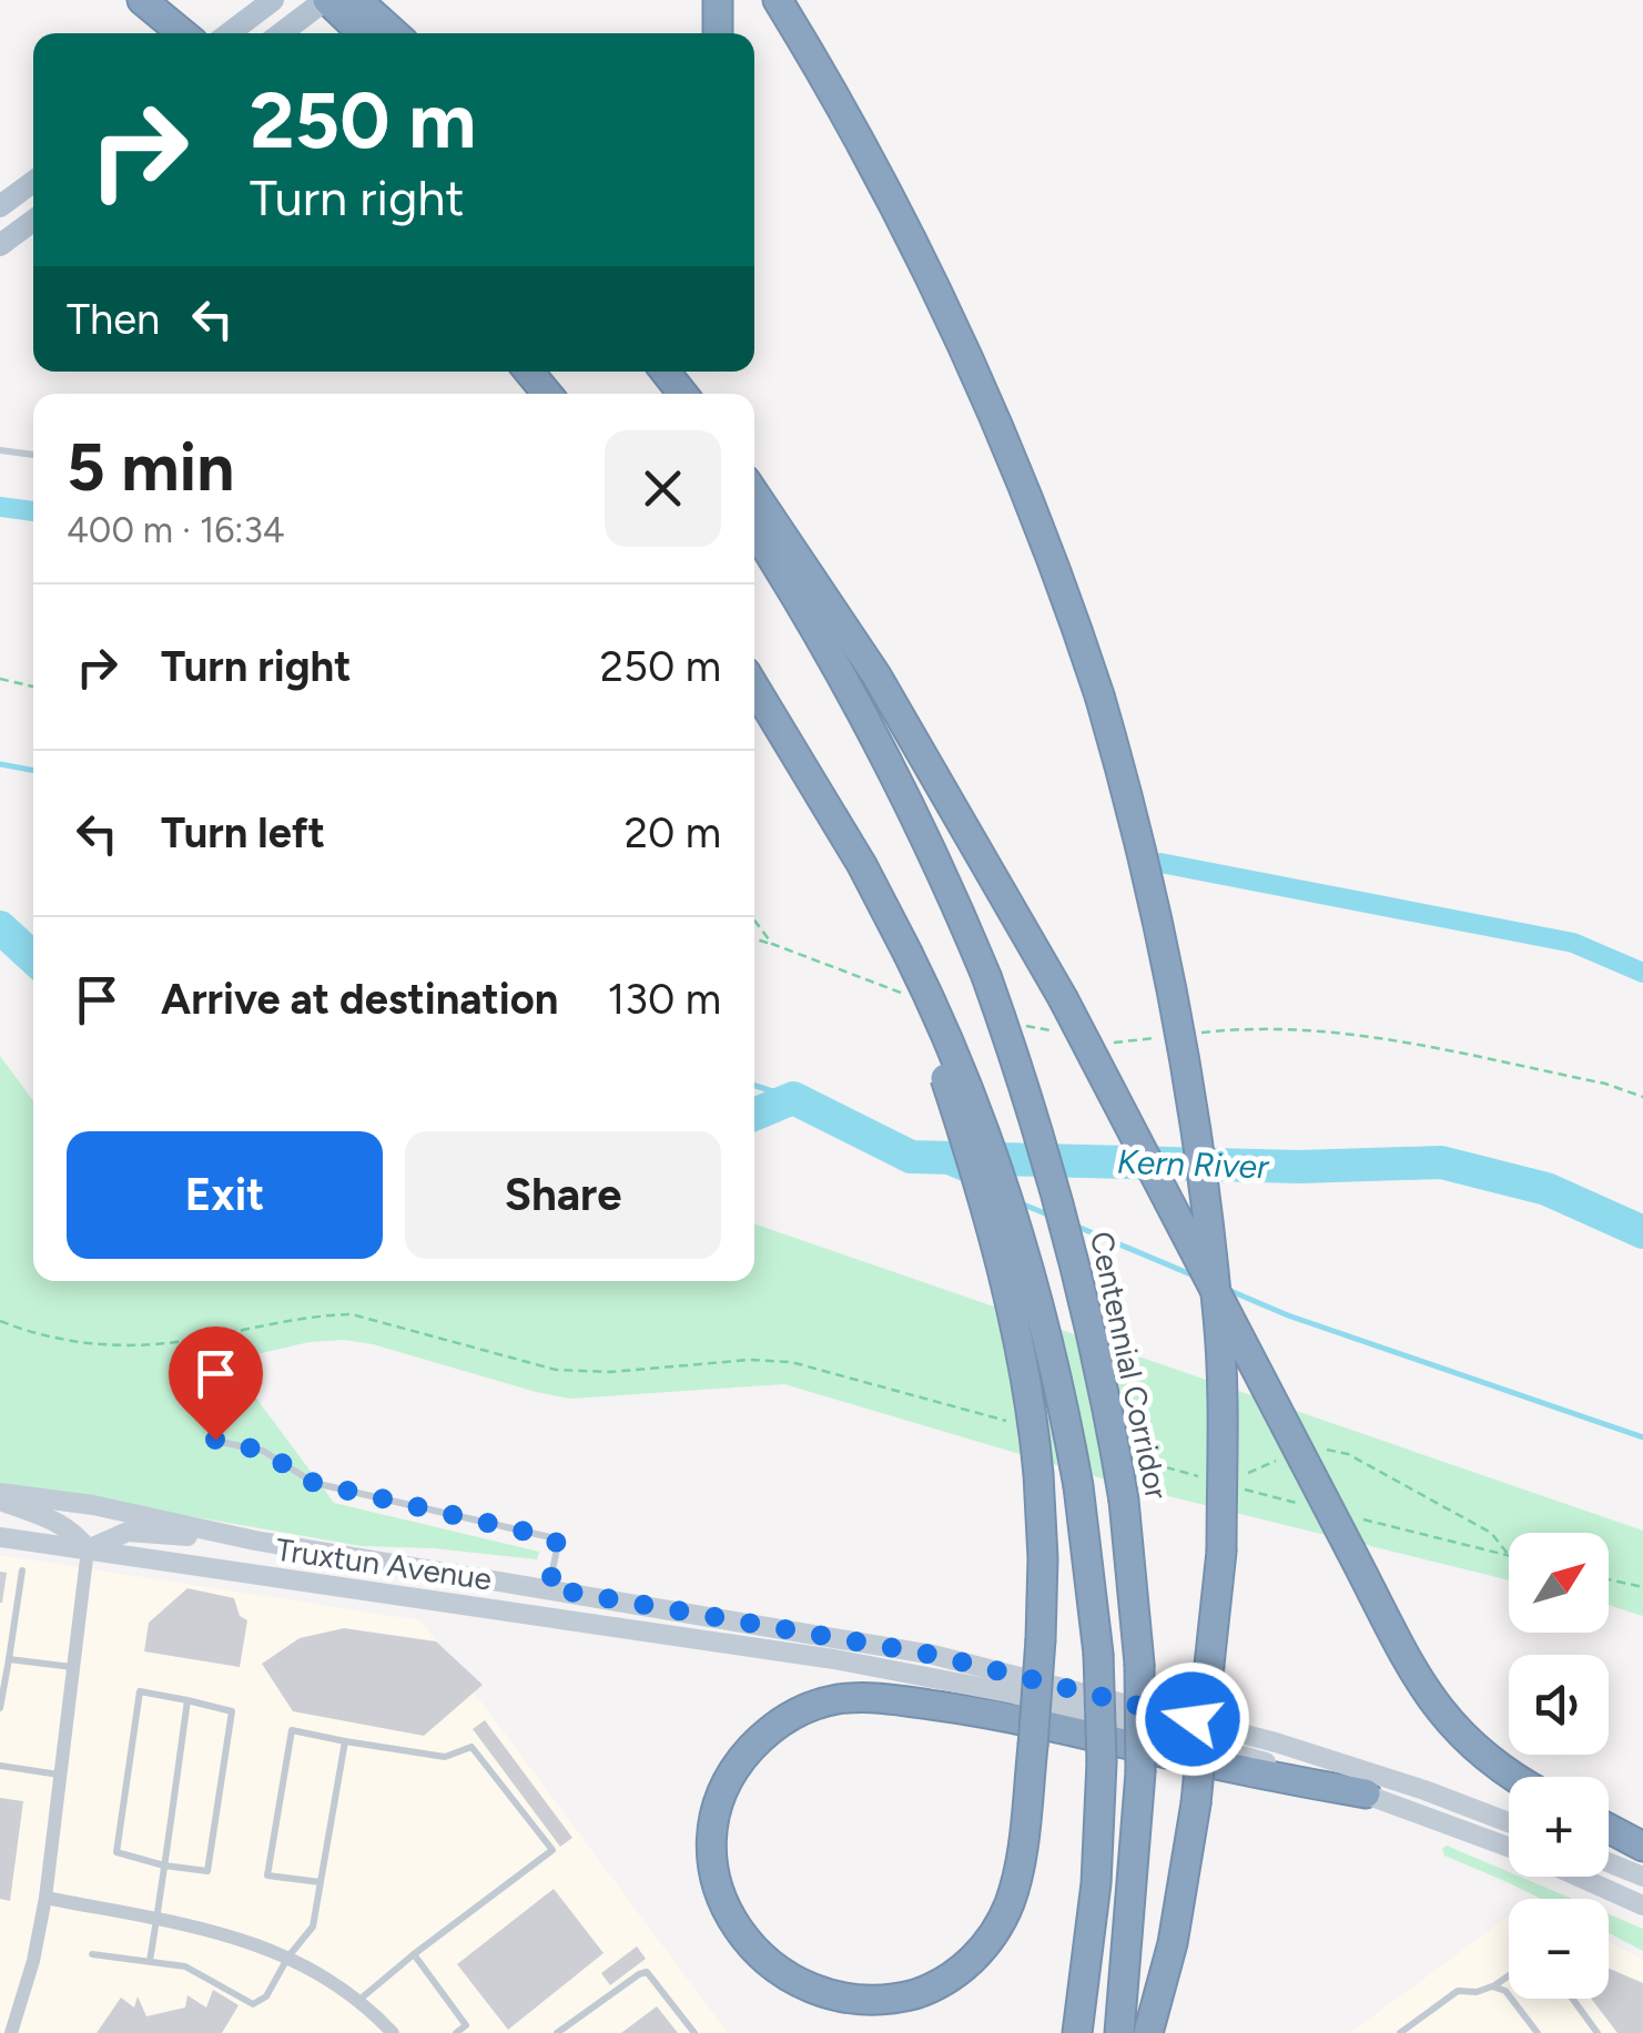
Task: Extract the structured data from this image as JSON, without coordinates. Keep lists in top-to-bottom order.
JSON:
{
  "streets": {
    "highway": ["Centennial Corridor"],
    "main road": ["Truxtun Avenue"]
  },
  "water": ["Kern River"],
  "north": "top right",
  "page": {
    "turn": ["250 m", "Turn right"],
    "then": "Then",
    "heading": ["5 min", "400 m · 16:34"],
    "list": [
      {
        "name": "Turn right",
        "value": "250 m"
      },
      {
        "name": "Turn left",
        "value": "20 m"
      },
      {
        "name": "Arrive at destination",
        "value": "130 m"
      }
    ],
    "buttons": ["Exit", "Share"],
    "map_buttons": ["+", "−"]
  }
}
